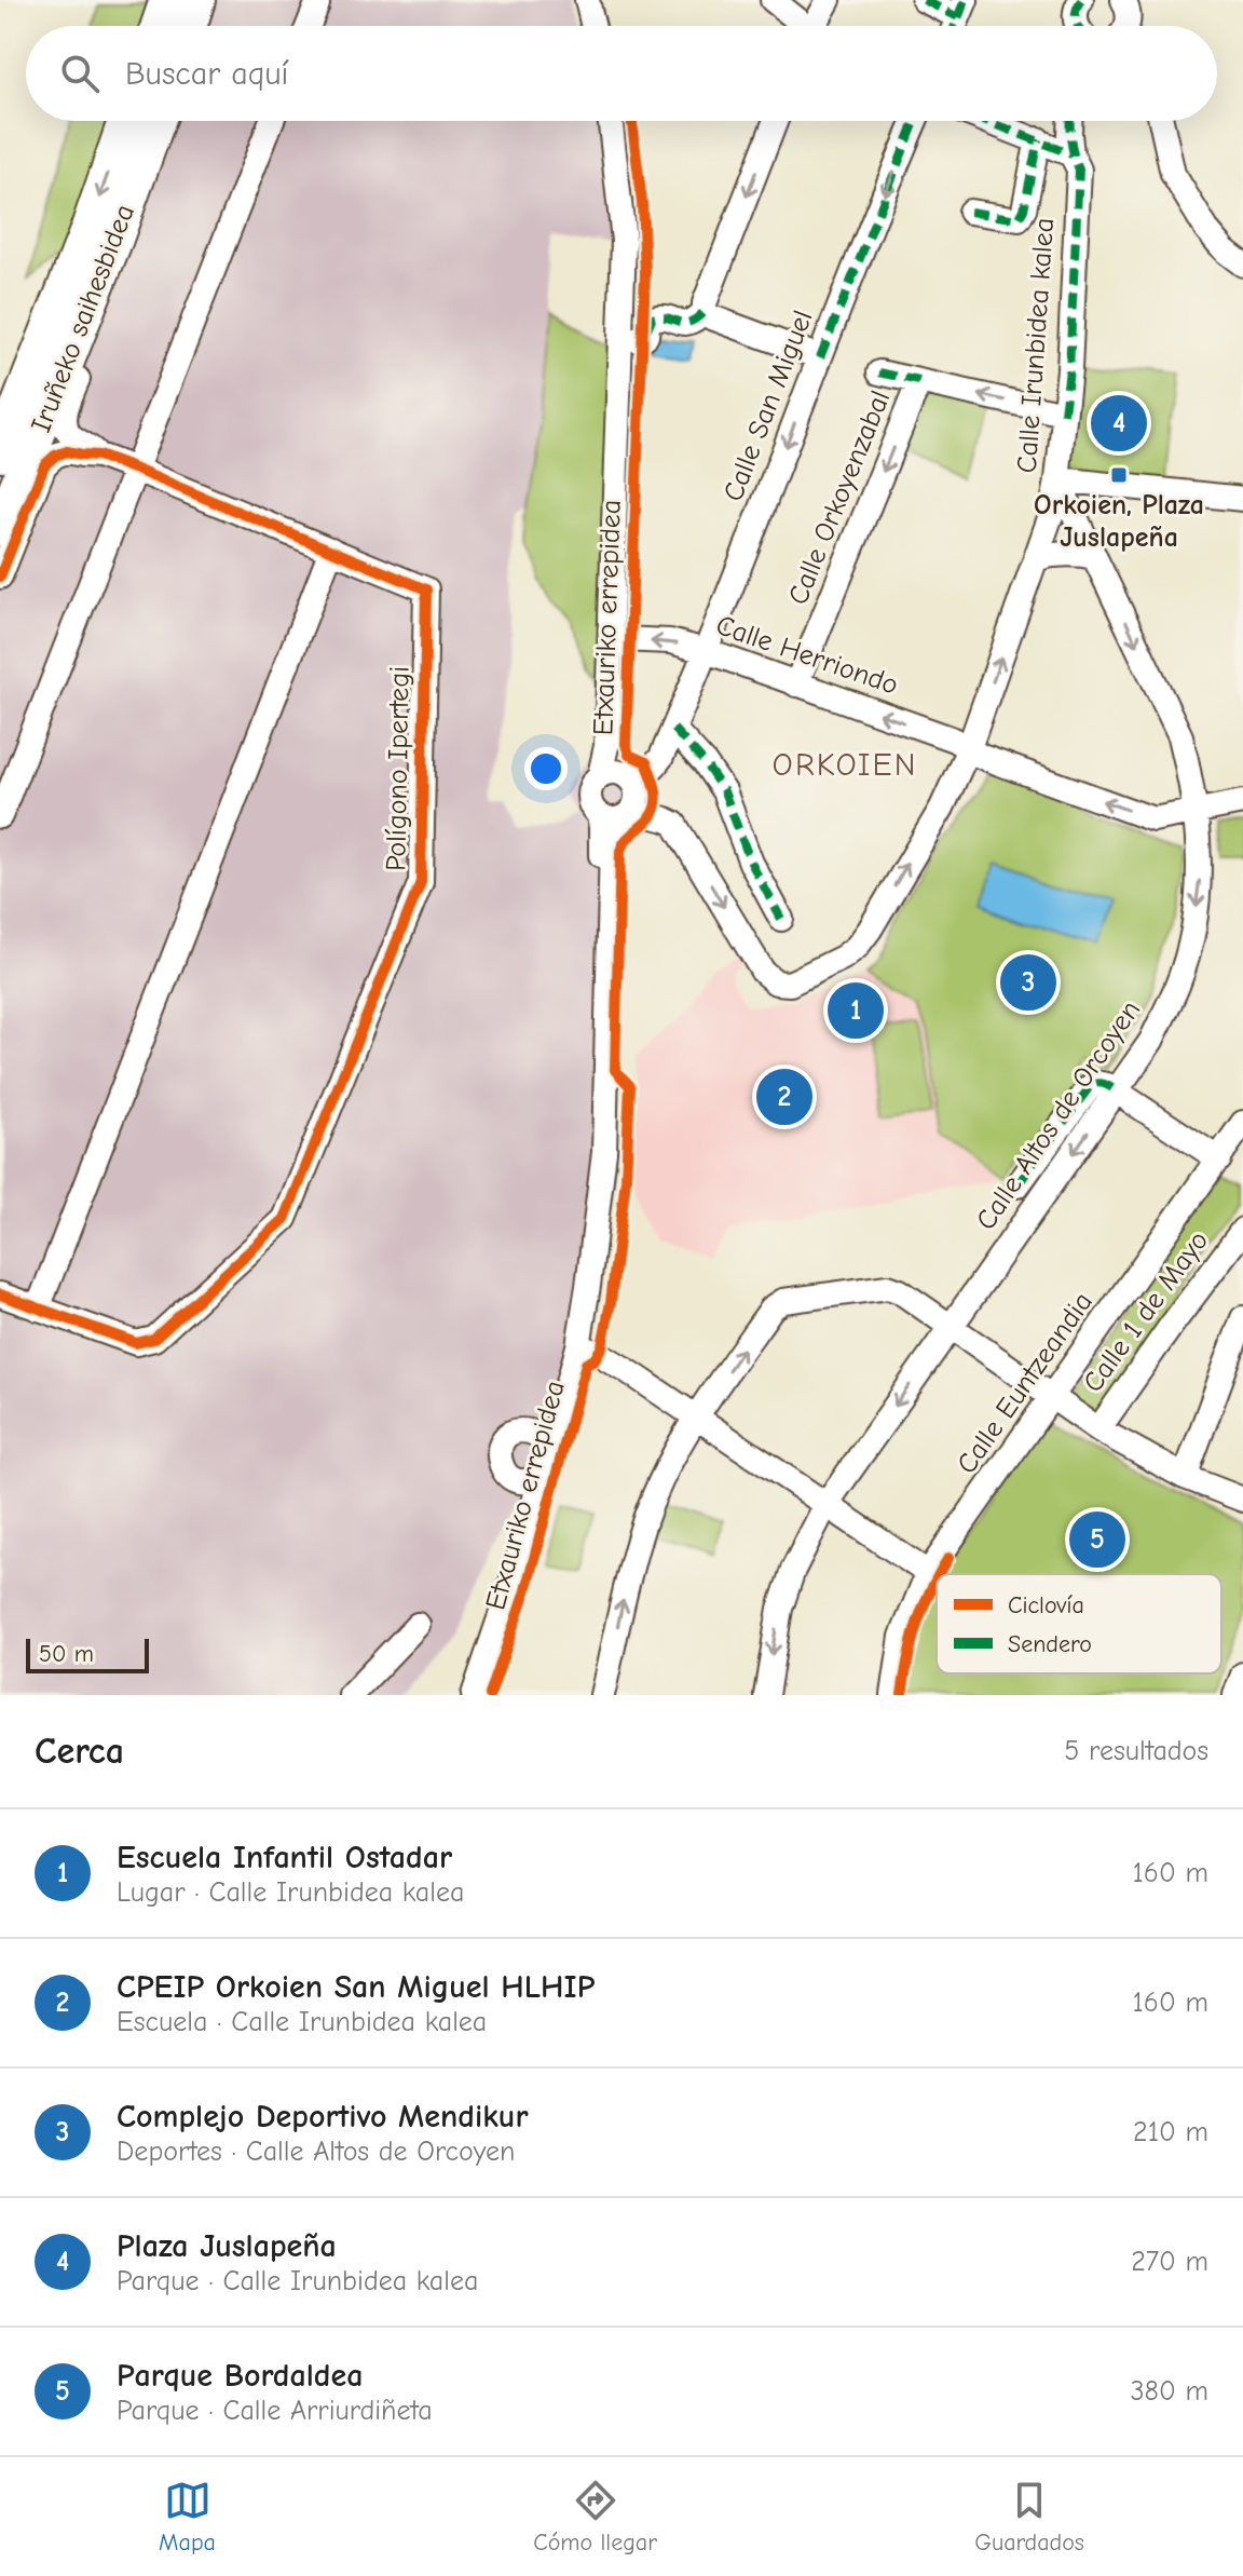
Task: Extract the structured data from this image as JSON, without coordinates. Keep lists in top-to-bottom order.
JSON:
{
  "streets": {
    "highway": ["Iruñeko saihesbidea"],
    "street": [
      "Calle Irunbidea kalea",
      "Calle San Miguel",
      "Calle Orkoyenzabal",
      "Etxauriko errepidea",
      "Calle Herriondo",
      "Polígono Ipertegi",
      "Calle Altos de Orcoyen",
      "Calle 1 de Mayo",
      "Calle Euntzeandia"
    ]
  },
  "crossings": [
    ["Calle Irunbidea kalea", "Calle San Miguel"],
    ["Calle Irunbidea kalea", "Etxauriko errepidea"],
    ["Calle Irunbidea kalea", "Calle Herriondo"],
    ["Calle Irunbidea kalea", "Calle Altos de Orcoyen"],
    ["Calle San Miguel", "Etxauriko errepidea"],
    ["Calle San Miguel", "Calle Herriondo"],
    ["Calle Orkoyenzabal", "Calle Herriondo"],
    ["Etxauriko errepidea", "Calle Herriondo"],
    ["Calle Herriondo", "Calle Altos de Orcoyen"]
  ],
  "one_way": ["Calle Orkoyenzabal", "Calle Herriondo", "Calle Altos de Orcoyen"],
  "districts": ["ORKOIEN"],
  "places": {
    "transit": ["Orkoien, Plaza Juslapeña"]
  },
  "legend": ["Ciclovía", "Sendero"],
  "scale_bar": "50 m",
  "page": {
    "search": "Buscar aquí",
    "pins": [
      "4",
      "3",
      "1",
      "2",
      "5"
    ],
    "scale": "50 m",
    "heading": ["Cerca", "5 resultados"],
    "list": [
      {
        "mark": "1",
        "name": "Escuela Infantil Ostadar",
        "note": "Lugar · Calle Irunbidea kalea",
        "value": "160 m"
      },
      {
        "mark": "2",
        "name": "CPEIP Orkoien San Miguel HLHIP",
        "note": "Escuela · Calle Irunbidea kalea",
        "value": "160 m"
      },
      {
        "mark": "3",
        "name": "Complejo Deportivo Mendikur",
        "note": "Deportes · Calle Altos de Orcoyen",
        "value": "210 m"
      },
      {
        "mark": "4",
        "name": "Plaza Juslapeña",
        "note": "Parque · Calle Irunbidea kalea",
        "value": "270 m"
      },
      {
        "mark": "5",
        "name": "Parque Bordaldea",
        "note": "Parque · Calle Arriurdiñeta",
        "value": "380 m"
      }
    ],
    "nav": ["Mapa", "Cómo llegar", "Guardados"]
  }
}
